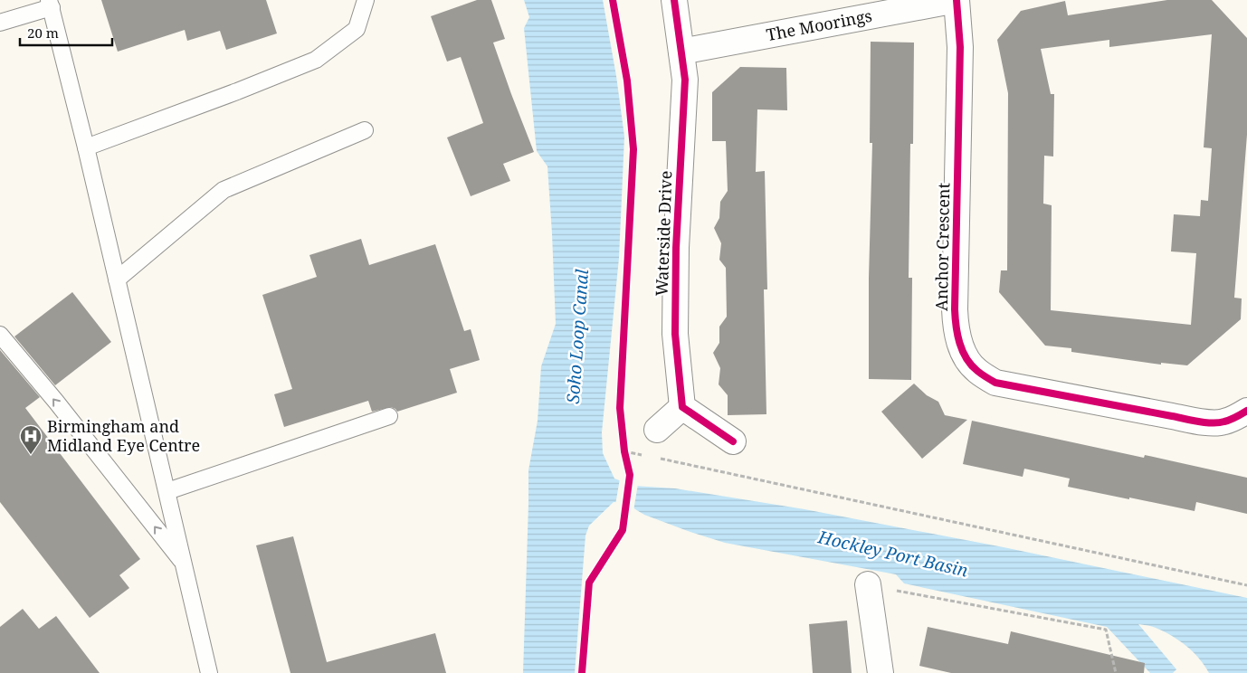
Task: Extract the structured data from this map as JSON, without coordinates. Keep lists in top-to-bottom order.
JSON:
{
  "streets": {
    "street": ["The Moorings", "Waterside Drive", "Anchor Crescent"]
  },
  "crossings": [
    ["The Moorings", "Waterside Drive"],
    ["The Moorings", "Anchor Crescent"]
  ],
  "water": ["Soho Loop Canal", "Hockley Port Basin"],
  "places": {
    "hospital": ["Birmingham and Midland Eye Centre"]
  },
  "scale_bar": "20 m"
}
